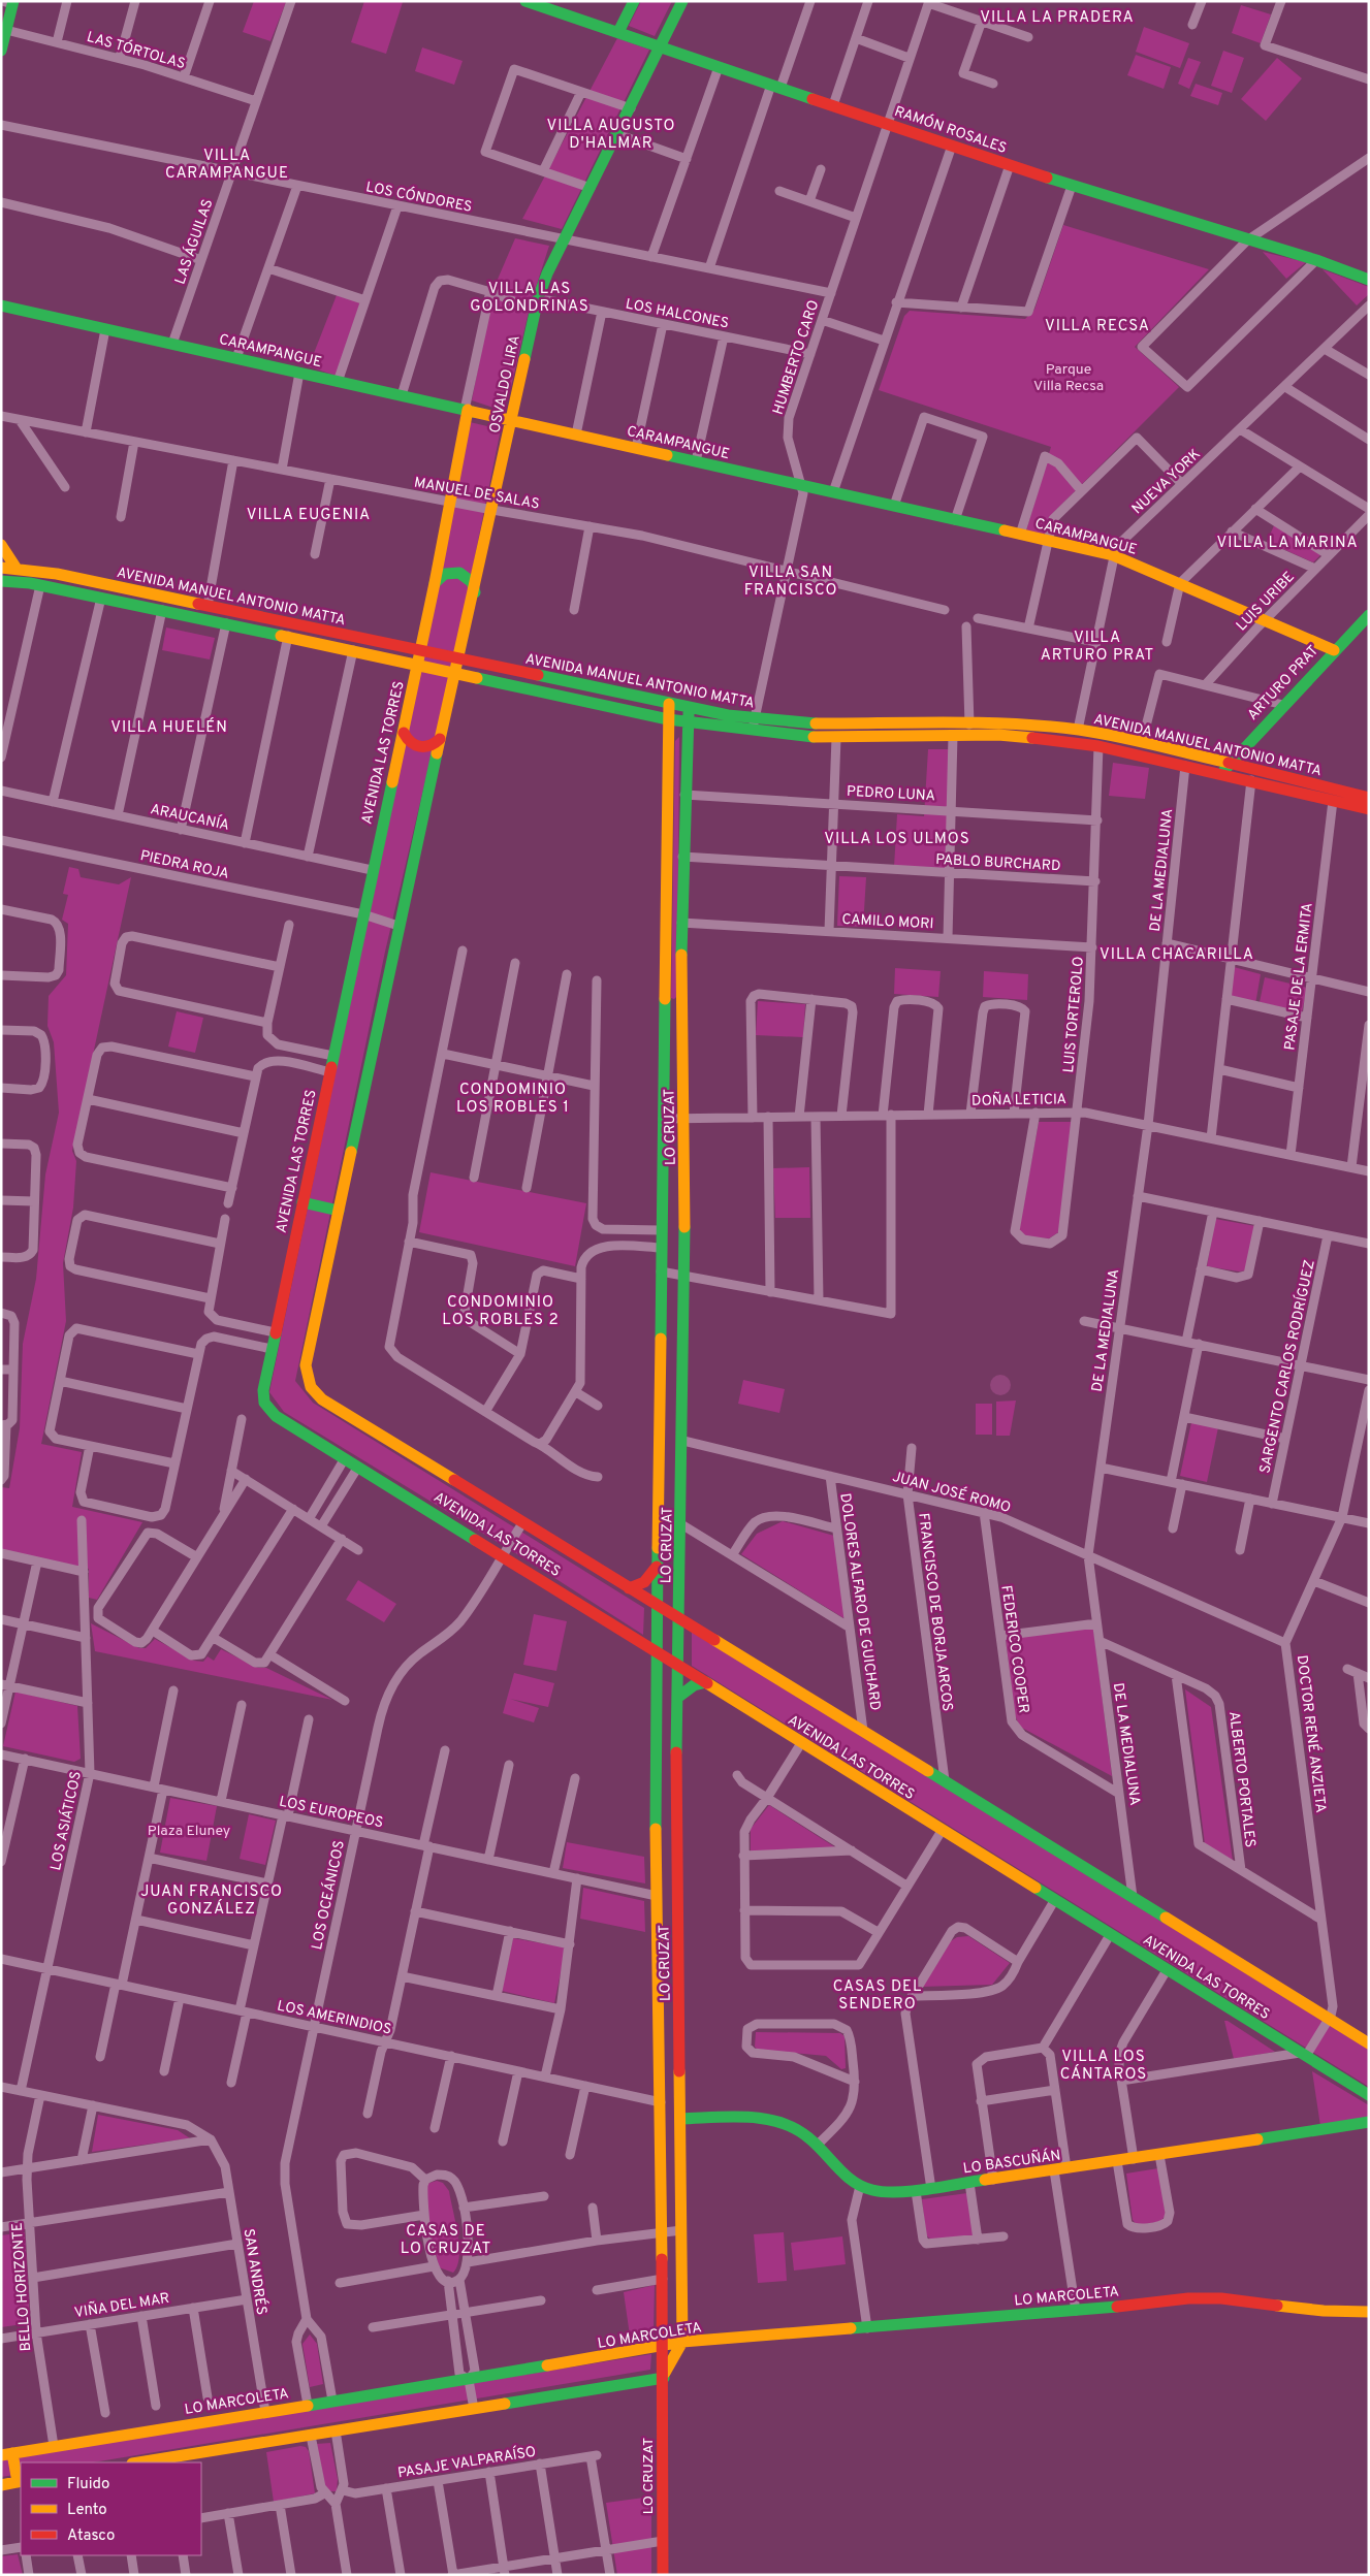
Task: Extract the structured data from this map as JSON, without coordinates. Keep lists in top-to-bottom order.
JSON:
{
  "streets": {
    "street": [
      "LAS TÓRTOLAS",
      "RAMÓN ROSALES",
      "LOS CÓNDORES",
      "LAS ÁGUILAS",
      "LOS HALCONES",
      "CARAMPANGUE",
      "HUMBERTO CARO",
      "OSVALDO LIRA",
      "NUEVA YORK",
      "MANUEL DE SALAS",
      "AVENIDA MANUEL ANTONIO MATTA",
      "LUIS URIBE",
      "ARTURO PRAT",
      "AVENIDA LAS TORRES",
      "PEDRO LUNA",
      "ARAUCANÍA",
      "PABLO BURCHARD",
      "PIEDRA ROJA",
      "DE LA MEDIALUNA",
      "CAMILO MORI",
      "PASAJE DE LA ERMITA",
      "LUIS TORTEROLO",
      "DOÑA LETICIA",
      "LO CRUZAT",
      "SARGENTO CARLOS RODRÍGUEZ",
      "JUAN JOSÉ ROMO",
      "DOLORES ALFARO DE GUICHARD",
      "FRANCISCO DE BORJA ARCOS",
      "FEDERICO COOPER",
      "DOCTOR RENÉ ANZIETA",
      "ALBERTO PORTALES",
      "LOS EUROPEOS",
      "LOS ASIÁTICOS",
      "LOS OCEÁNICOS",
      "LOS AMERINDIOS",
      "LO BASCUÑÁN",
      "SAN ANDRÉS",
      "BELLO HORIZONTE",
      "LO MARCOLETA",
      "VIÑA DEL MAR",
      "PASAJE VALPARAÍSO"
    ]
  },
  "crossings": [
    ["LAS TÓRTOLAS", "LAS ÁGUILAS"],
    ["RAMÓN ROSALES", "HUMBERTO CARO"],
    ["RAMÓN ROSALES", "OSVALDO LIRA"],
    ["LOS CÓNDORES", "LAS ÁGUILAS"],
    ["LOS CÓNDORES", "HUMBERTO CARO"],
    ["LOS CÓNDORES", "OSVALDO LIRA"],
    ["LAS ÁGUILAS", "CARAMPANGUE"],
    ["LOS HALCONES", "HUMBERTO CARO"],
    ["LOS HALCONES", "OSVALDO LIRA"],
    ["CARAMPANGUE", "HUMBERTO CARO"],
    ["CARAMPANGUE", "OSVALDO LIRA"],
    ["CARAMPANGUE", "NUEVA YORK"],
    ["CARAMPANGUE", "LUIS URIBE"],
    ["CARAMPANGUE", "ARTURO PRAT"],
    ["HUMBERTO CARO", "MANUEL DE SALAS"],
    ["HUMBERTO CARO", "AVENIDA MANUEL ANTONIO MATTA"],
    ["OSVALDO LIRA", "MANUEL DE SALAS"],
    ["OSVALDO LIRA", "AVENIDA MANUEL ANTONIO MATTA"],
    ["OSVALDO LIRA", "AVENIDA LAS TORRES"],
    ["NUEVA YORK", "AVENIDA MANUEL ANTONIO MATTA"],
    ["AVENIDA MANUEL ANTONIO MATTA", "ARTURO PRAT"],
    ["AVENIDA MANUEL ANTONIO MATTA", "AVENIDA LAS TORRES"],
    ["AVENIDA MANUEL ANTONIO MATTA", "DE LA MEDIALUNA"],
    ["AVENIDA MANUEL ANTONIO MATTA", "PASAJE DE LA ERMITA"],
    ["AVENIDA MANUEL ANTONIO MATTA", "LUIS TORTEROLO"],
    ["AVENIDA MANUEL ANTONIO MATTA", "LO CRUZAT"],
    ["AVENIDA LAS TORRES", "ARAUCANÍA"],
    ["AVENIDA LAS TORRES", "PIEDRA ROJA"],
    ["AVENIDA LAS TORRES", "DE LA MEDIALUNA"],
    ["AVENIDA LAS TORRES", "LO CRUZAT"],
    ["AVENIDA LAS TORRES", "DOLORES ALFARO DE GUICHARD"],
    ["AVENIDA LAS TORRES", "FRANCISCO DE BORJA ARCOS"],
    ["AVENIDA LAS TORRES", "DOCTOR RENÉ ANZIETA"],
    ["AVENIDA LAS TORRES", "LOS OCEÁNICOS"],
    ["PEDRO LUNA", "LUIS TORTEROLO"],
    ["PEDRO LUNA", "LO CRUZAT"],
    ["PABLO BURCHARD", "LUIS TORTEROLO"],
    ["PABLO BURCHARD", "LO CRUZAT"],
    ["DE LA MEDIALUNA", "DOÑA LETICIA"],
    ["DE LA MEDIALUNA", "JUAN JOSÉ ROMO"],
    ["DE LA MEDIALUNA", "FEDERICO COOPER"],
    ["DE LA MEDIALUNA", "ALBERTO PORTALES"],
    ["CAMILO MORI", "LUIS TORTEROLO"],
    ["CAMILO MORI", "LO CRUZAT"],
    ["PASAJE DE LA ERMITA", "DOÑA LETICIA"],
    ["LUIS TORTEROLO", "DOÑA LETICIA"],
    ["DOÑA LETICIA", "LO CRUZAT"],
    ["LO CRUZAT", "JUAN JOSÉ ROMO"],
    ["LO CRUZAT", "LOS EUROPEOS"],
    ["LO CRUZAT", "LOS AMERINDIOS"],
    ["LO CRUZAT", "LO BASCUÑÁN"],
    ["LO CRUZAT", "LO MARCOLETA"],
    ["JUAN JOSÉ ROMO", "DOLORES ALFARO DE GUICHARD"],
    ["JUAN JOSÉ ROMO", "FRANCISCO DE BORJA ARCOS"],
    ["JUAN JOSÉ ROMO", "FEDERICO COOPER"],
    ["JUAN JOSÉ ROMO", "DOCTOR RENÉ ANZIETA"],
    ["LOS EUROPEOS", "LOS ASIÁTICOS"],
    ["LOS EUROPEOS", "LOS OCEÁNICOS"],
    ["LOS ASIÁTICOS", "LOS AMERINDIOS"],
    ["LOS OCEÁNICOS", "LOS AMERINDIOS"],
    ["LOS OCEÁNICOS", "LO MARCOLETA"],
    ["SAN ANDRÉS", "LO MARCOLETA"],
    ["SAN ANDRÉS", "VIÑA DEL MAR"],
    ["BELLO HORIZONTE", "LO MARCOLETA"],
    ["BELLO HORIZONTE", "VIÑA DEL MAR"]
  ],
  "districts": [
    "VILLA LA PRADERA",
    "VILLA AUGUSTO D'HALMAR",
    "VILLA CARAMPANGUE",
    "VILLA LAS GOLONDRINAS",
    "VILLA RECSA",
    "VILLA EUGENIA",
    "VILLA LA MARINA",
    "VILLA SAN FRANCISCO",
    "VILLA ARTURO PRAT",
    "VILLA HUELÉN",
    "VILLA LOS ULMOS",
    "VILLA CHACARILLA",
    "CONDOMINIO LOS ROBLES 1",
    "CONDOMINIO LOS ROBLES 2",
    "JUAN FRANCISCO GONZÁLEZ",
    "CASAS DEL SENDERO",
    "VILLA LOS CÁNTAROS",
    "CASAS DE LO CRUZAT"
  ],
  "parks": ["Parque Villa Recsa", "Plaza Eluney"],
  "legend": ["Fluido", "Lento", "Atasco"]
}
